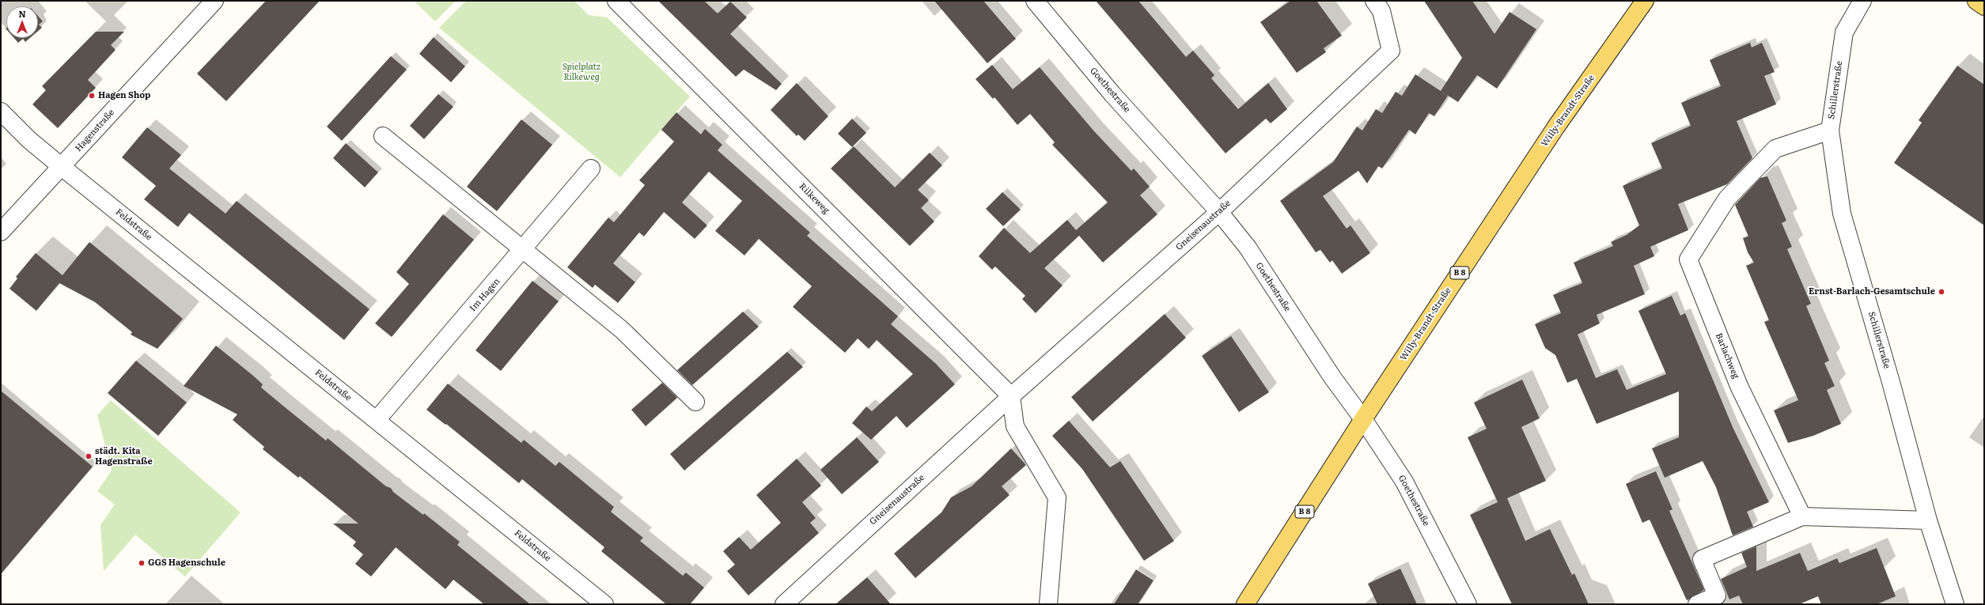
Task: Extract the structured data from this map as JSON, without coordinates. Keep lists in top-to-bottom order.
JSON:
{
  "streets": {
    "main road": ["Willy-Brandt-Straße", "B 8"],
    "street": [
      "Goethestraße",
      "Schillerstraße",
      "Hagenstraße",
      "Rilkeweg",
      "Feldstraße",
      "Gneisenaustraße",
      "Im Hagen",
      "Barlachweg"
    ]
  },
  "crossings": [
    ["Goethestraße", "Willy-Brandt-Straße"],
    ["Goethestraße", "Gneisenaustraße"],
    ["Schillerstraße", "Barlachweg"],
    ["Hagenstraße", "Feldstraße"],
    ["Rilkeweg", "Gneisenaustraße"],
    ["Feldstraße", "Im Hagen"]
  ],
  "parks": ["Spielplatz Rilkeweg"],
  "places": [
    "Hagen Shop",
    "Ernst-Barlach-Gesamtschule",
    "städt. Kita Hagenstraße",
    "GGS Hagenschule"
  ],
  "north": "top"
}
